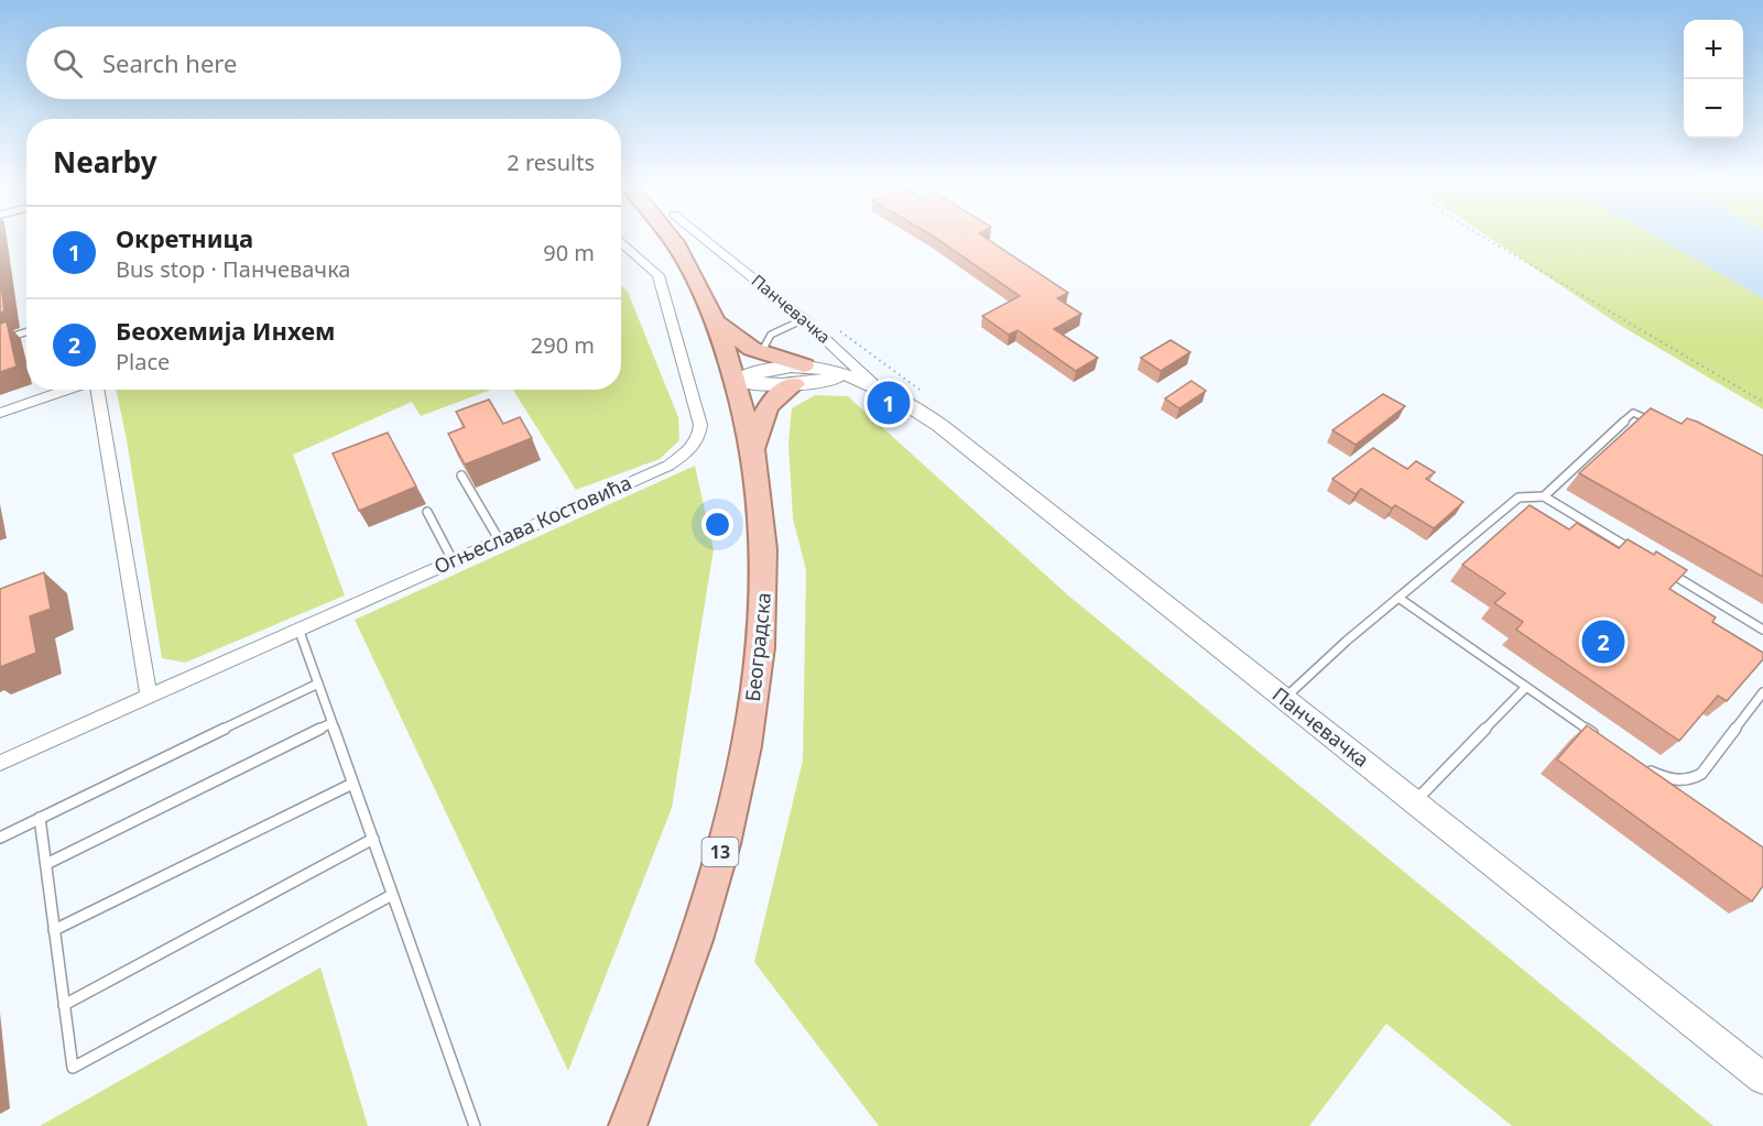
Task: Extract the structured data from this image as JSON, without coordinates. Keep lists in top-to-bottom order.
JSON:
{
  "streets": {
    "main road": ["Београдска", "13"],
    "street": ["Панчевачка", "Огњеслава Костовића"]
  },
  "page": {
    "map_buttons": ["+", "−"],
    "search": "Search here",
    "heading": ["Nearby", "2 results"],
    "list": [
      {
        "mark": "1",
        "name": "Окретница",
        "note": "Bus stop · Панчевачка",
        "value": "90 m"
      },
      {
        "mark": "2",
        "name": "Беохемија Инхем",
        "note": "Place",
        "value": "290 m"
      }
    ],
    "pins": ["1", "2"]
  }
}
